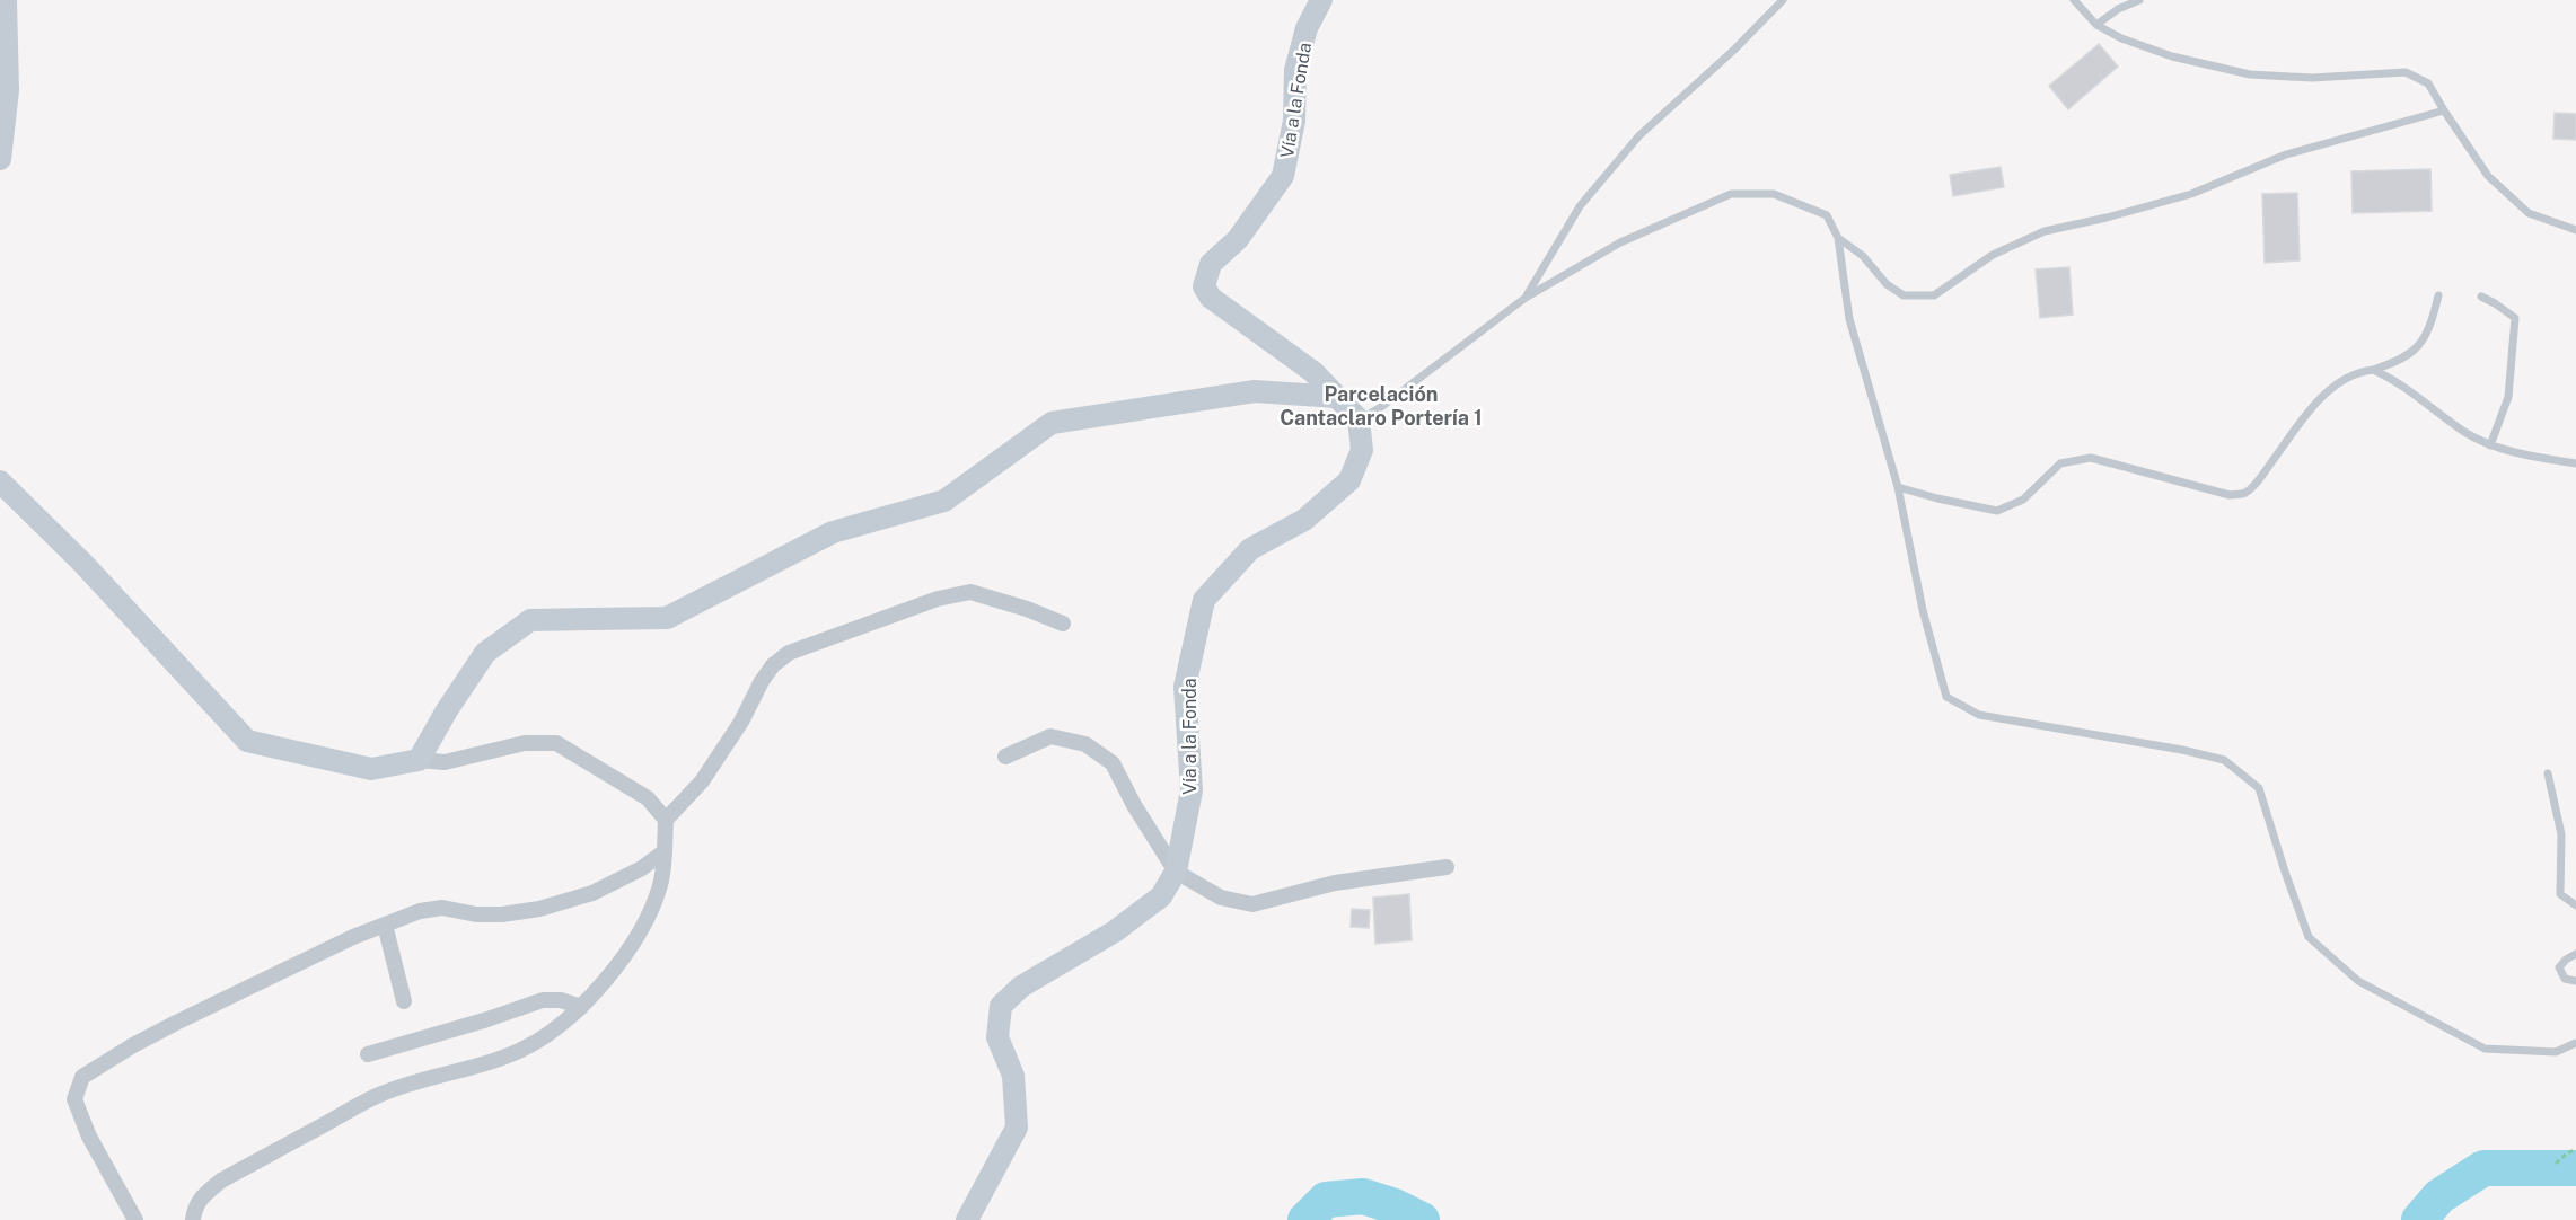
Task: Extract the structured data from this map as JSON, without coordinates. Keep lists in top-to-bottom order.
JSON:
{
  "streets": {
    "street": ["Vía a la Fonda"]
  },
  "districts": ["Parcelación Cantaclaro Portería 1"]
}
